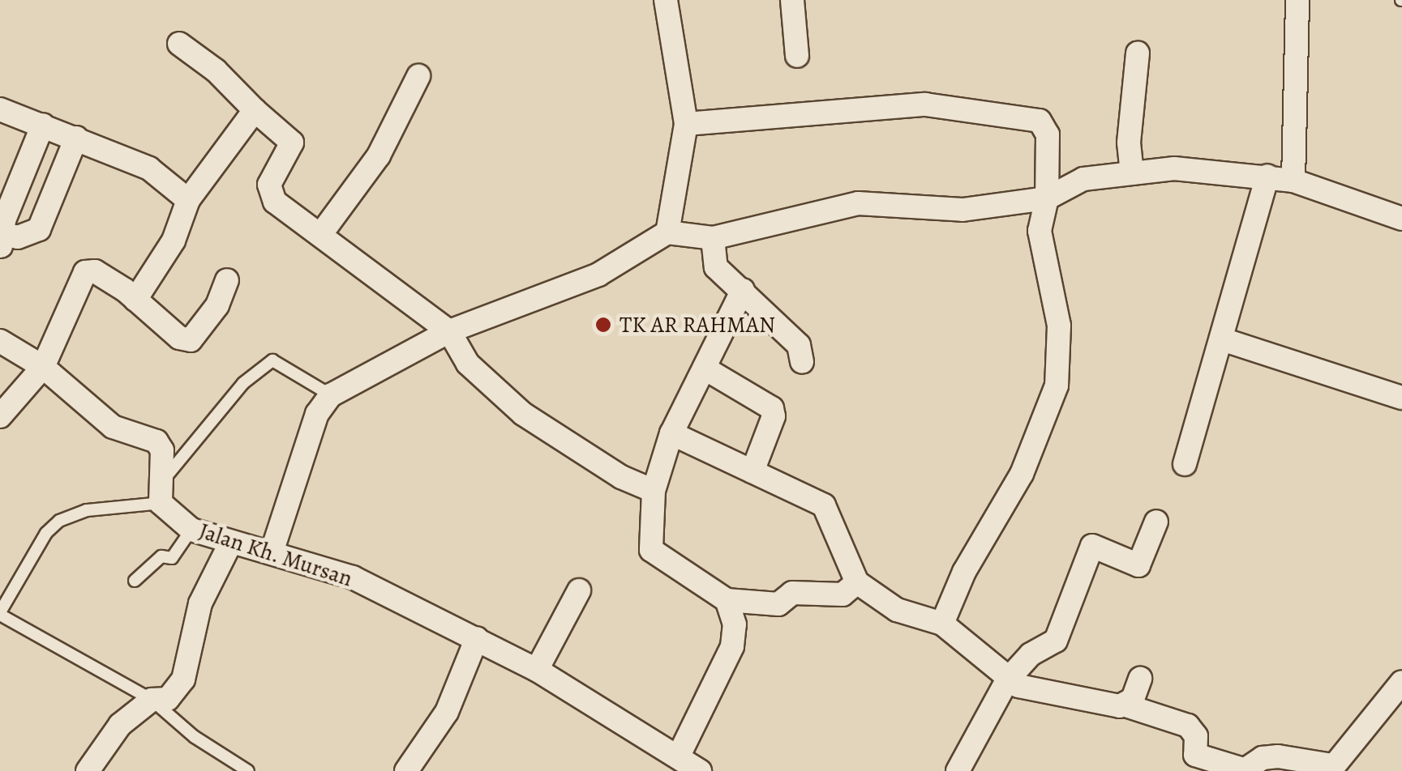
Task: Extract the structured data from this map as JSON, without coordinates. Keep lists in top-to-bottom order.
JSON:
{
  "streets": {
    "street": ["Jalan Kh. Mursan"]
  },
  "places": ["TK AR RAHMAN"]
}
